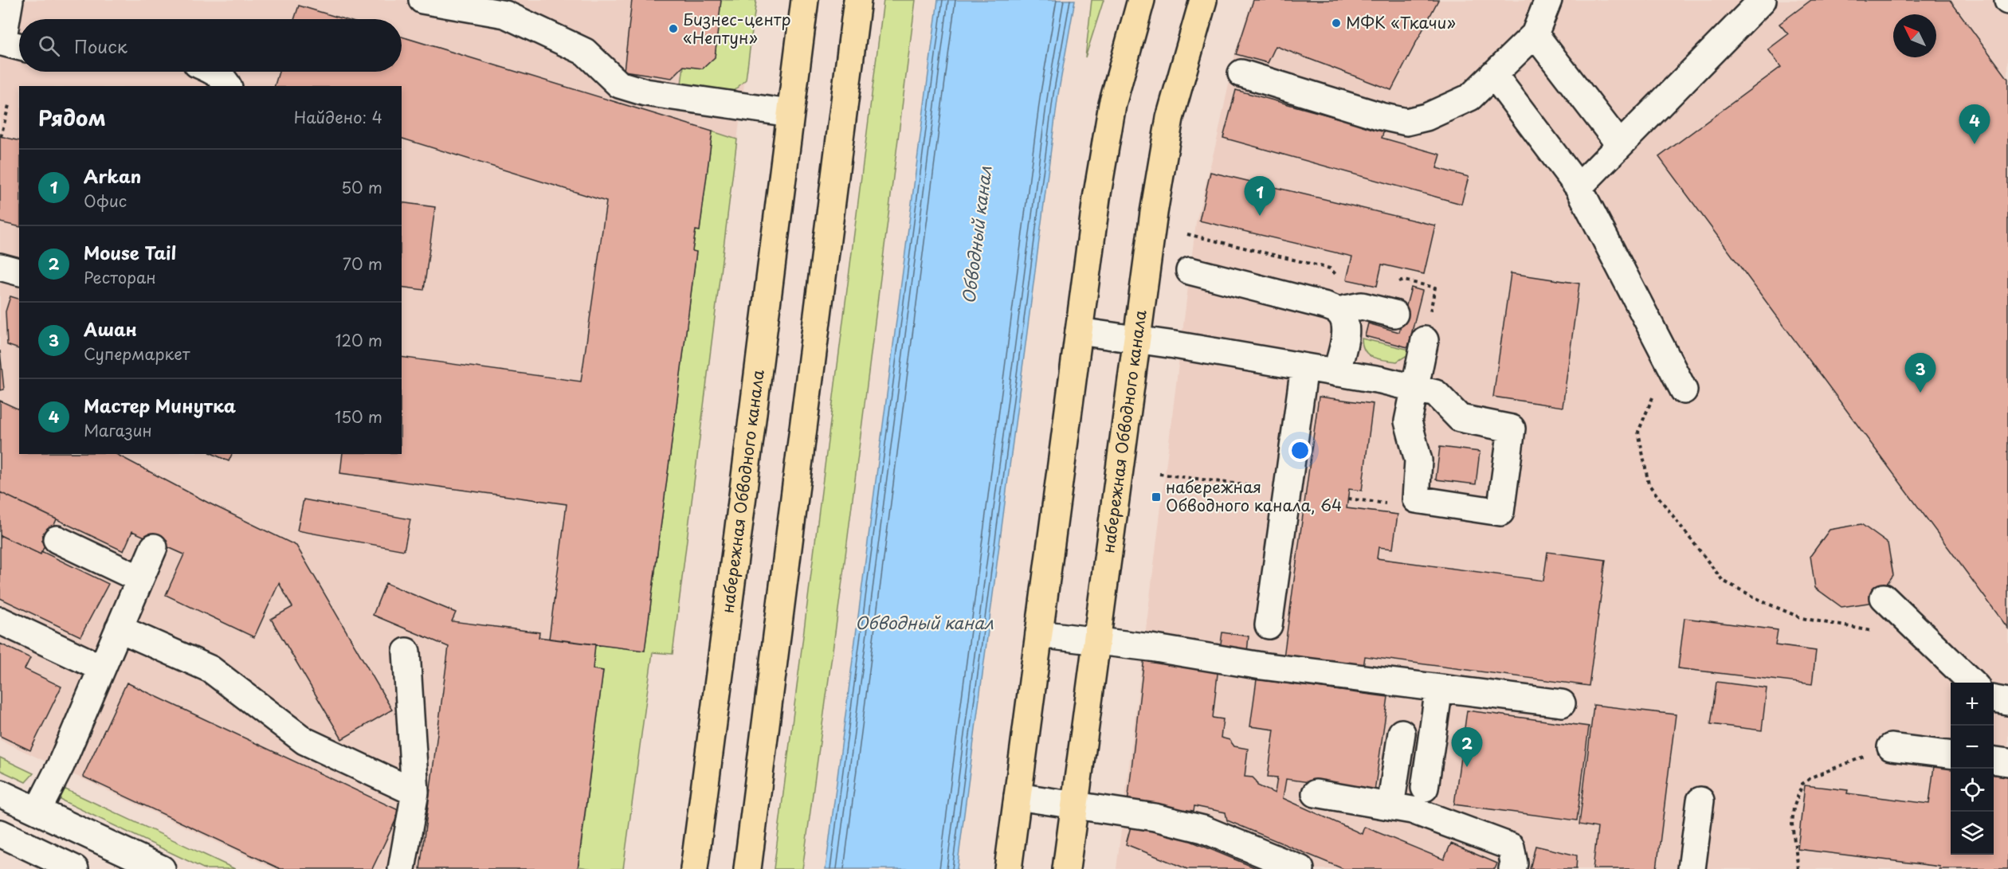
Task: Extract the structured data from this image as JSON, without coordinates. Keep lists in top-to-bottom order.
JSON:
{
  "streets": {
    "main road": ["набережная Обводного канала"]
  },
  "water": ["Обводный канал"],
  "places": {
    "other": ["МФК «Ткачи»", "Бизнес-центр «Нептун»"],
    "transit": ["набережная Обводного канала, 64"]
  },
  "north": "top left",
  "page": {
    "search": "Поиск",
    "heading": ["Рядом", "Найдено: 4"],
    "pins": [
      "4",
      "1",
      "3",
      "2"
    ],
    "list": [
      {
        "mark": "1",
        "name": "Arkan",
        "note": "Офис",
        "value": "50 m"
      },
      {
        "mark": "2",
        "name": "Mouse Tail",
        "note": "Ресторан",
        "value": "70 m"
      },
      {
        "mark": "3",
        "name": "Ашан",
        "note": "Супермаркет",
        "value": "120 m"
      },
      {
        "mark": "4",
        "name": "Мастер Минутка",
        "note": "Магазин",
        "value": "150 m"
      }
    ],
    "map_buttons": ["+", "−"]
  }
}
